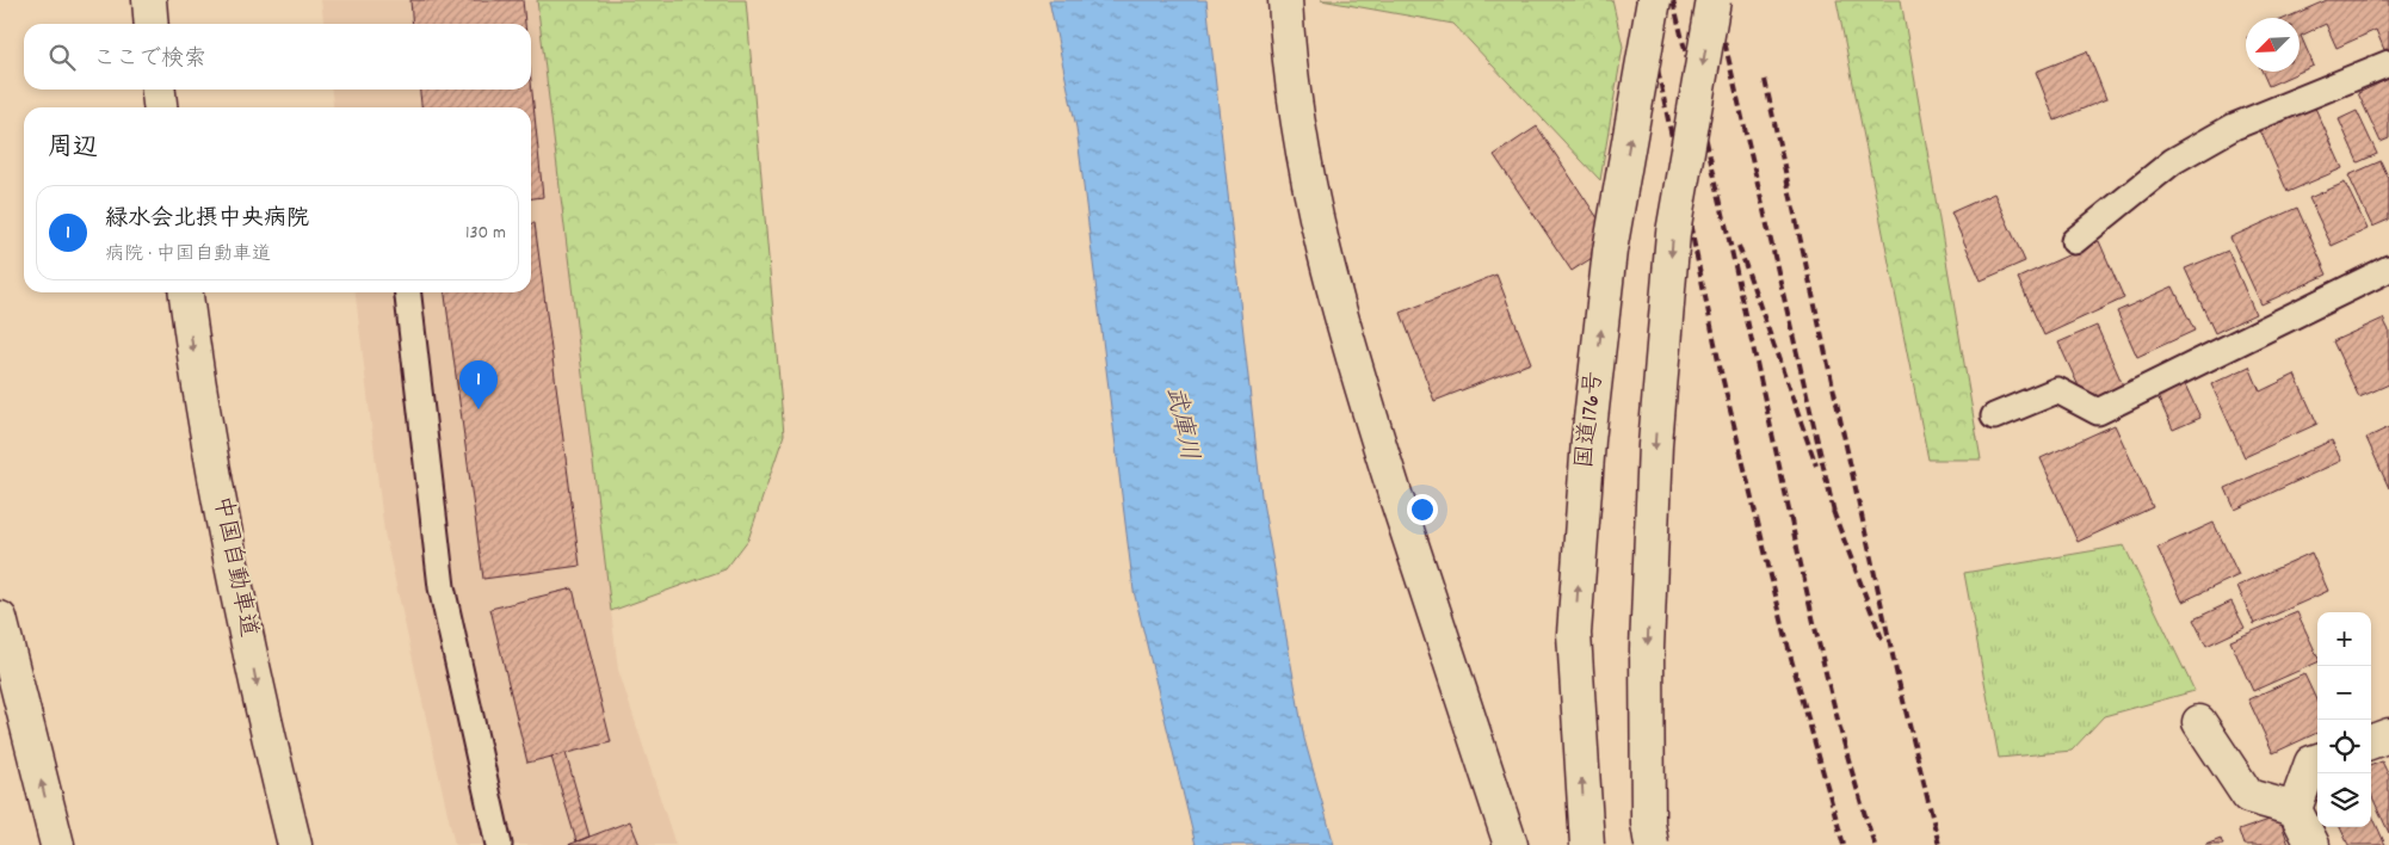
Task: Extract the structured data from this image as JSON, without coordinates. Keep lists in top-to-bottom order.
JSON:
{
  "streets": {
    "main road": ["国道176号", "中国自動車道"]
  },
  "water": ["武庫川"],
  "north": "bottom left",
  "page": {
    "search": "ここで検索",
    "heading": "周辺",
    "list": [
      {
        "mark": "1",
        "name": "緑水会北摂中央病院",
        "note": "病院 · 中国自動車道",
        "value": "130 m"
      }
    ],
    "pins": "1",
    "map_buttons": ["+", "−"]
  }
}
